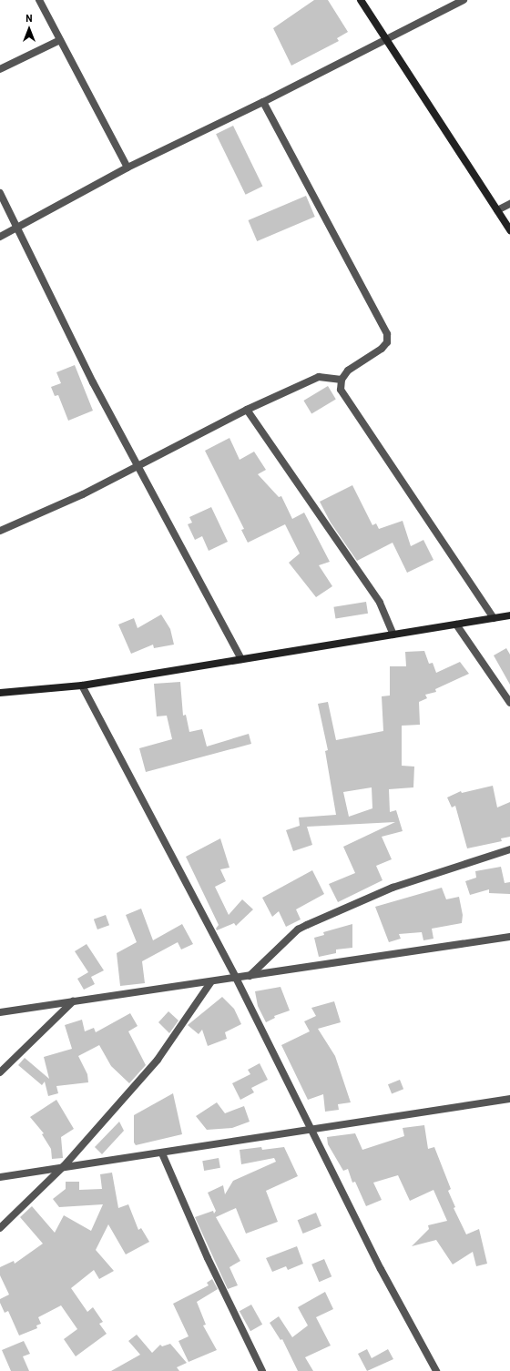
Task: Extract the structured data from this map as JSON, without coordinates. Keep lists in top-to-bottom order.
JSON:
{
  "north": "top"
}
